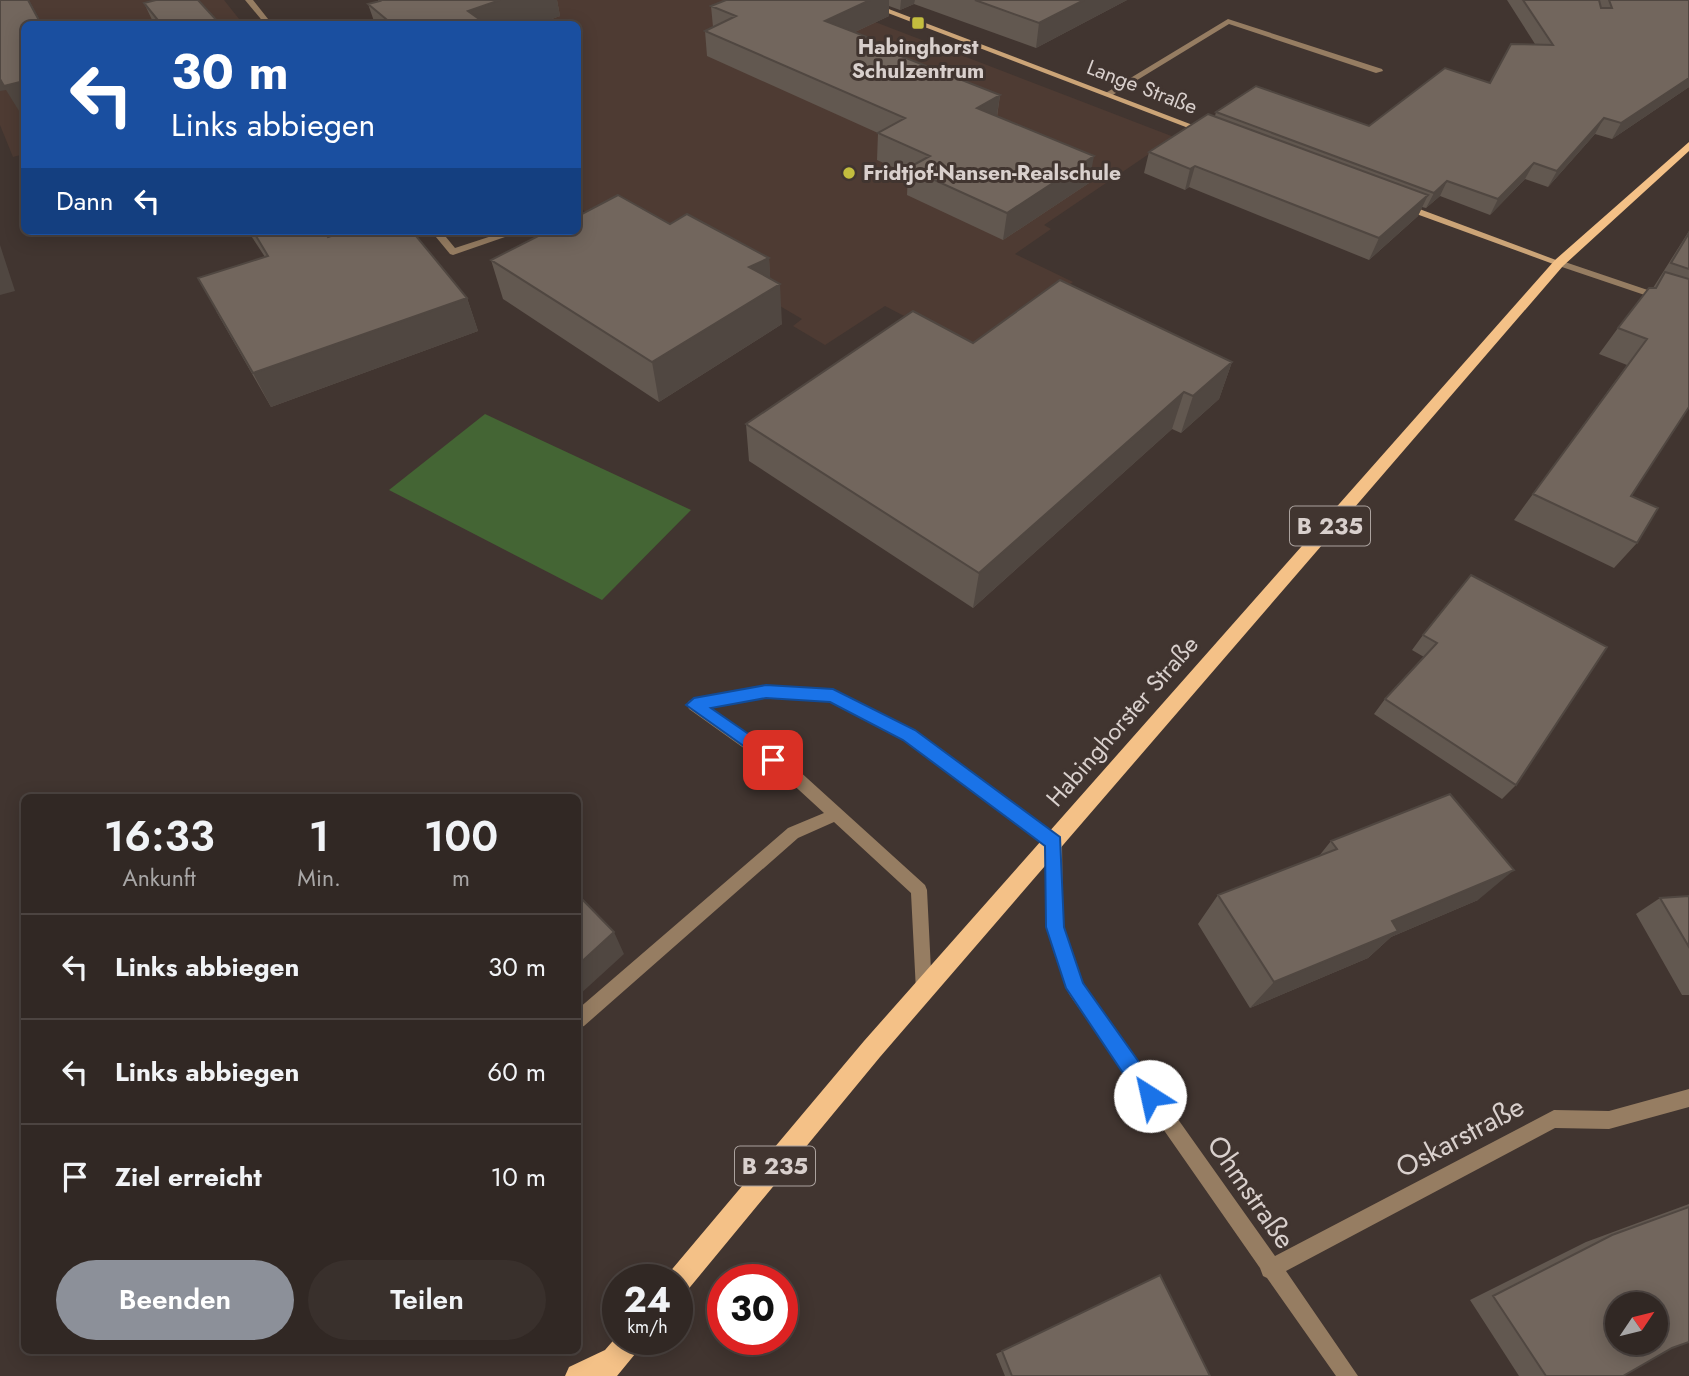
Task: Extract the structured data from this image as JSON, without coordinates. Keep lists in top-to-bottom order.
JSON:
{
  "streets": {
    "main road": ["B 235", "Habinghorster Straße"],
    "street": ["Lange Straße", "Oskarstraße", "Ohmstraße"]
  },
  "crossings": [
    ["B 235", "Habinghorster Straße"],
    ["Habinghorster Straße", "Ohmstraße"],
    ["Oskarstraße", "Ohmstraße"]
  ],
  "places": {
    "transit": ["Habinghorst Schulzentrum"],
    "other": ["Fridtjof-Nansen-Realschule"]
  },
  "north": "top right",
  "page": {
    "turn": ["30 m", "Links abbiegen"],
    "then": "Dann",
    "eta": [
      "16:33",
      "Ankunft",
      "1",
      "Min.",
      "100",
      "m"
    ],
    "list": [
      {
        "name": "Links abbiegen",
        "value": "30 m"
      },
      {
        "name": "Links abbiegen",
        "value": "60 m"
      },
      {
        "name": "Ziel erreicht",
        "value": "10 m"
      }
    ],
    "buttons": ["Beenden", "Teilen"],
    "speed": "24 km/h",
    "limit": "30"
  }
}
